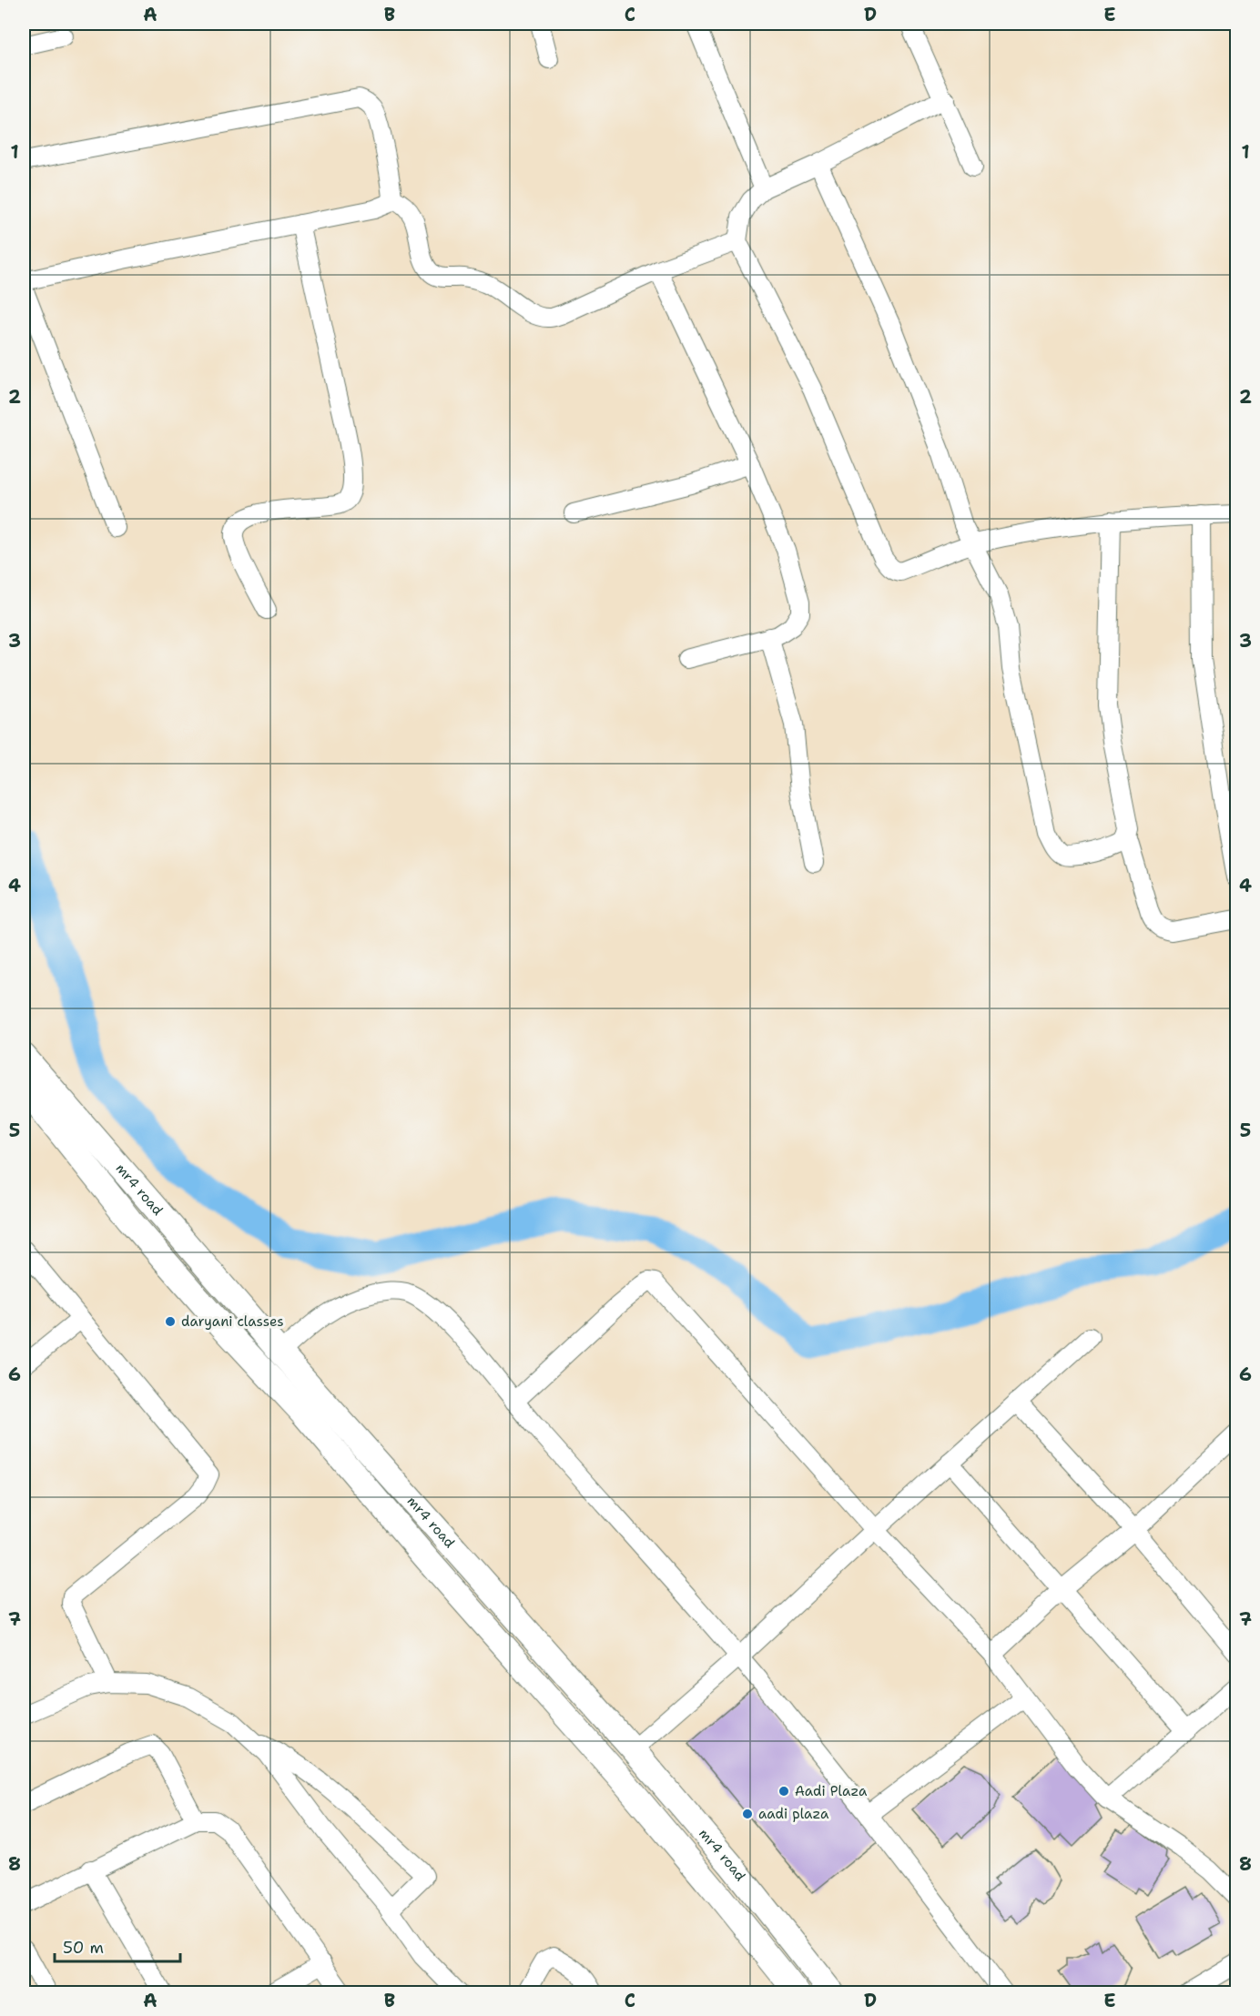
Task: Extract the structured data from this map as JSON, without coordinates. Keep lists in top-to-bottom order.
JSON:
{
  "streets": {
    "street": ["mr4 road"]
  },
  "places": ["daryani classes", "Aadi Plaza", "aadi plaza"],
  "scale_bar": "50 m",
  "grid": {
    "columns": [
      "A",
      "B",
      "C",
      "D",
      "E"
    ],
    "rows": [
      "1",
      "2",
      "3",
      "4",
      "5",
      "6",
      "7",
      "8"
    ]
  }
}
